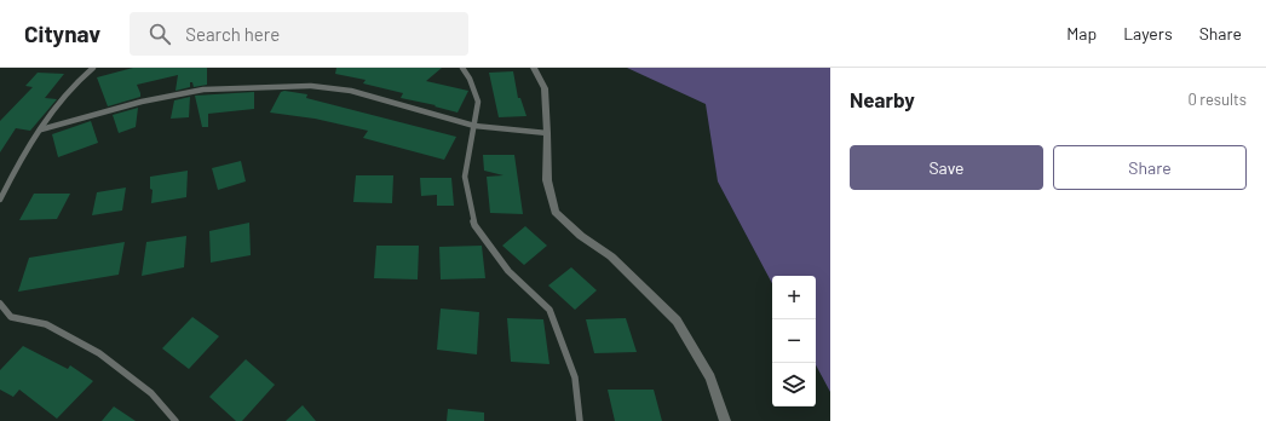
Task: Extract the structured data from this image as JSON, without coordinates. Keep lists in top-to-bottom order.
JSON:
{
  "page": {
    "header": "Citynav",
    "search": "Search here",
    "nav": ["Map", "Layers", "Share"],
    "heading": ["Nearby", "0 results"],
    "buttons": ["Save", "Share"],
    "map_buttons": ["+", "−"]
  }
}
